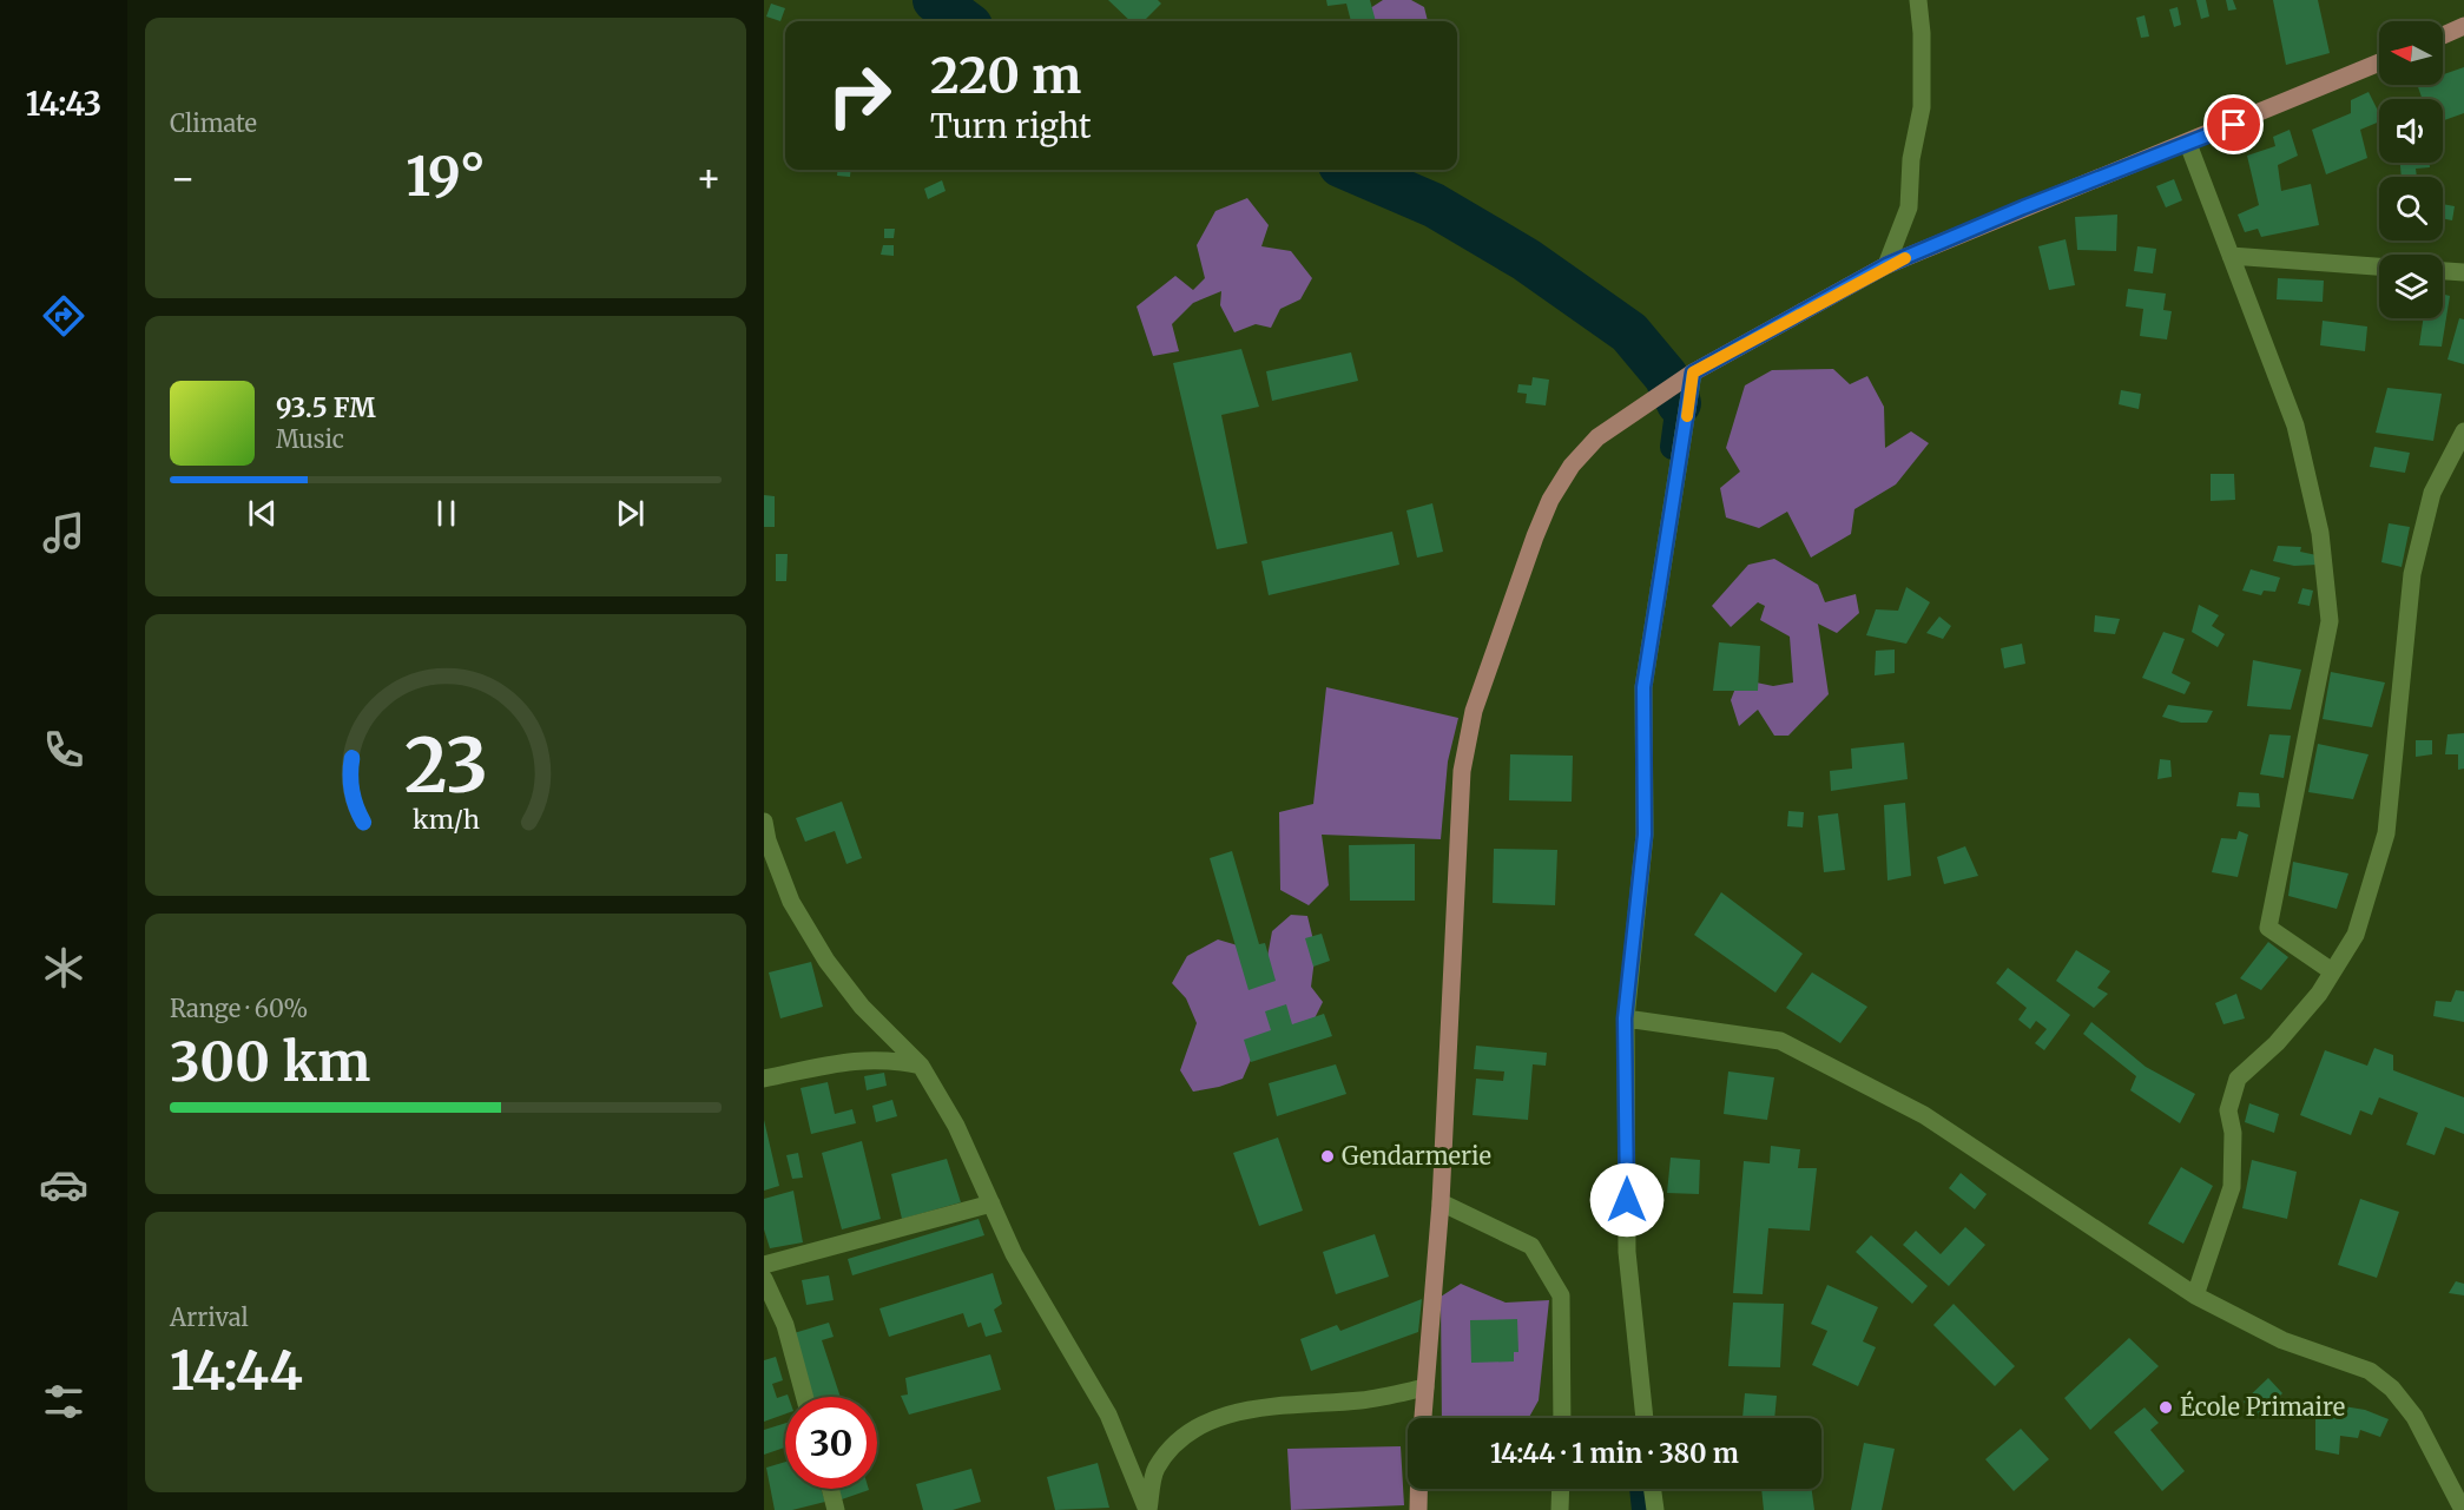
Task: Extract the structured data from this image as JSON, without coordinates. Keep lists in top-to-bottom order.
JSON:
{
  "places": ["Gendarmerie", "École Primaire"],
  "north": "left",
  "page": {
    "tabs": "14:43",
    "tile": [
      "Climate",
      ["Range · 60%", "300 km"],
      ["Arrival", "14:44"]
    ],
    "turn": ["220 m", "Turn right"],
    "heat": ["−", "19°", "+"],
    "song": ["93.5 FM", "Music"],
    "limit": "30",
    "trip": "14:44 · 1 min · 380 m",
    "gauge": ["23", "km/h"]
  }
}
